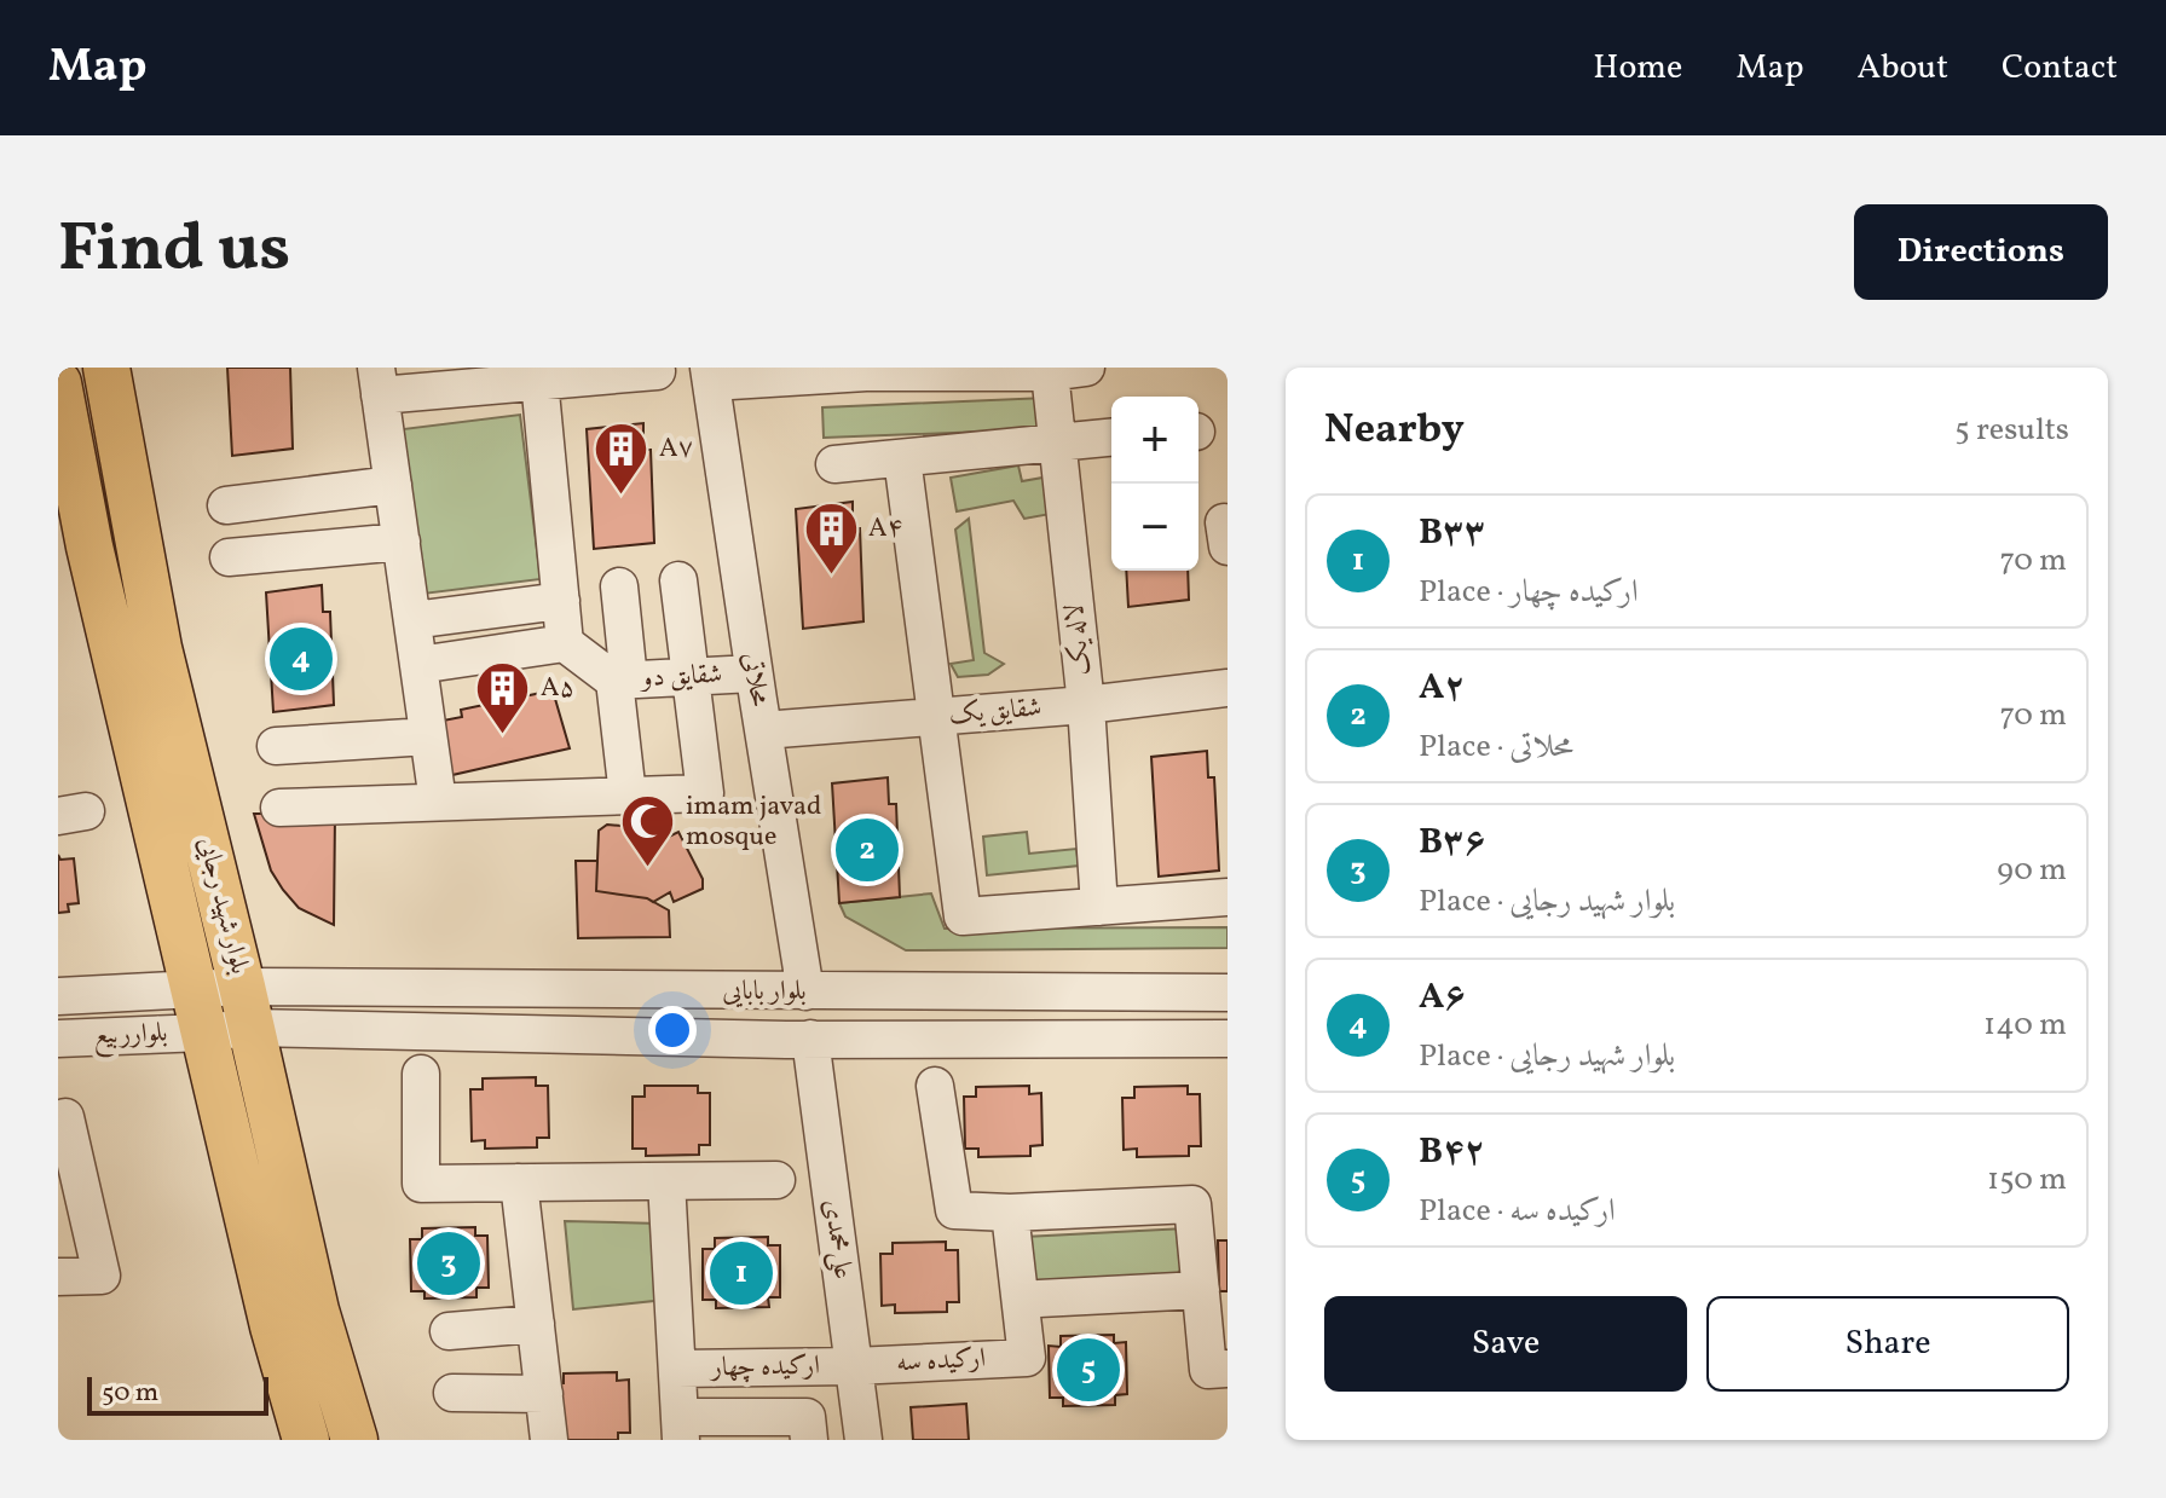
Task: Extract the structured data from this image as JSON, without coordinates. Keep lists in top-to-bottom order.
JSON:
{
  "streets": {
    "main road": ["بلوار شهید رجایی"],
    "street": [
      "لاله یک",
      "شقایق دو",
      "محلاتی",
      "شقایق یک",
      "بلوار بابایی",
      "بلوارربیع",
      "علی‌محمدی",
      "ارکیده سه",
      "ارکیده چهار"
    ]
  },
  "crossings": [
    ["لاله یک", "شقایق یک"],
    ["شقایق دو", "محلاتی"],
    ["محلاتی", "شقایق یک"],
    ["محلاتی", "بلوار بابایی"],
    ["بلوار شهید رجایی", "بلوار بابایی"],
    ["بلوار شهید رجایی", "بلوارربیع"],
    ["بلوار بابایی", "علی‌محمدی"],
    ["علی‌محمدی", "ارکیده سه"],
    ["علی‌محمدی", "ارکیده چهار"],
    ["ارکیده سه", "ارکیده چهار"]
  ],
  "places": {
    "building": ["A۷", "A۴", "A۵"],
    "mosque": ["imam javad mosque"]
  },
  "scale_bar": "50 m",
  "page": {
    "header": "Map",
    "nav": [
      "Home",
      "Map",
      "About",
      "Contact"
    ],
    "title": "Find us",
    "buttons": [
      "Directions",
      ["Save", "Share"]
    ],
    "heading": ["Nearby", "5 results"],
    "map_buttons": ["+", "−"],
    "list": [
      {
        "mark": "1",
        "name": "B۳۳",
        "note": "Place · ارکیده چهار",
        "value": "70 m"
      },
      {
        "mark": "2",
        "name": "A۲",
        "note": "Place · محلاتی",
        "value": "70 m"
      },
      {
        "mark": "3",
        "name": "B۳۶",
        "note": "Place · بلوار شهید رجایی",
        "value": "90 m"
      },
      {
        "mark": "4",
        "name": "A۶",
        "note": "Place · بلوار شهید رجایی",
        "value": "140 m"
      },
      {
        "mark": "5",
        "name": "B۴۲",
        "note": "Place · ارکیده سه",
        "value": "150 m"
      }
    ],
    "pins": [
      "4",
      "2",
      "3",
      "1",
      "5"
    ],
    "scale": "50 m"
  }
}
